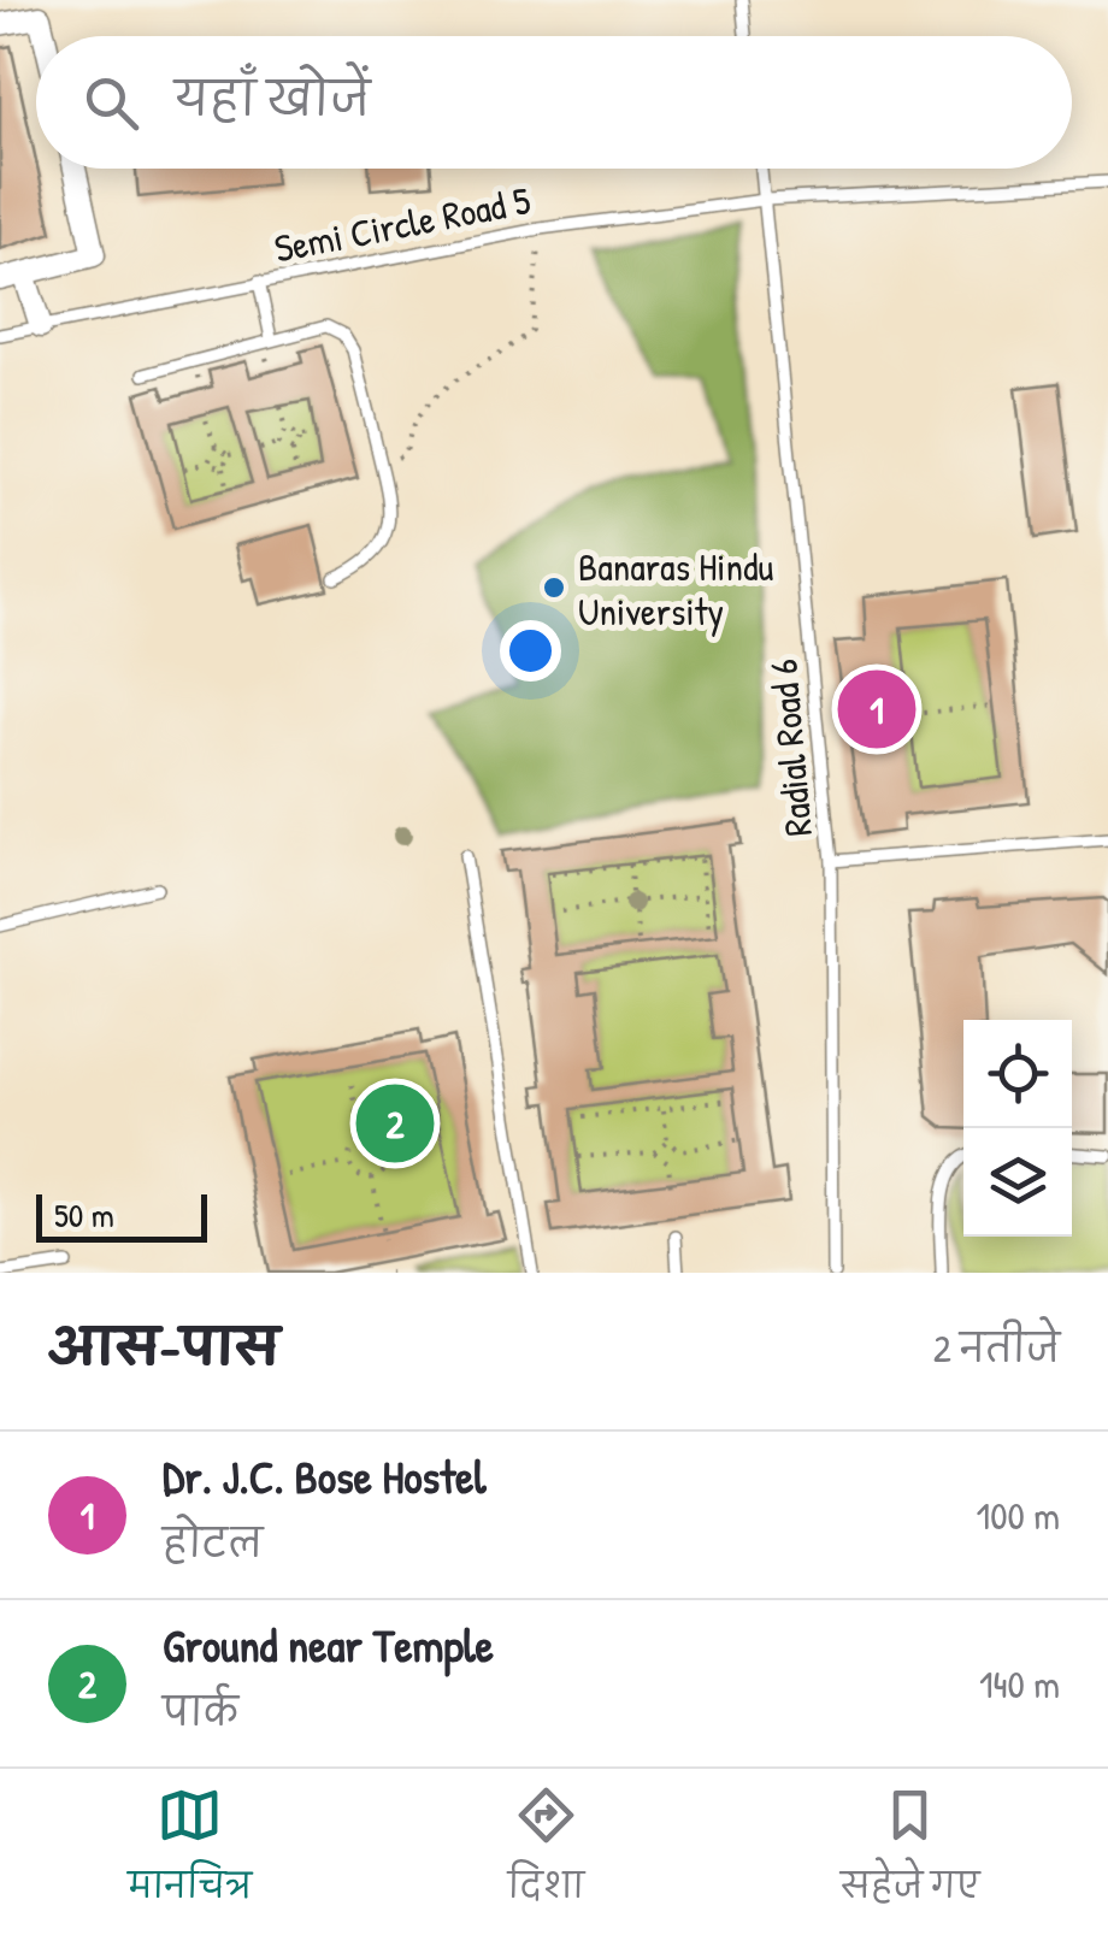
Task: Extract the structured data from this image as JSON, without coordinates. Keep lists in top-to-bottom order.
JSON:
{
  "streets": {
    "lane": ["Semi Circle Road 5", "Radial Road 6"]
  },
  "crossings": [
    ["Semi Circle Road 5", "Radial Road 6"]
  ],
  "places": ["Banaras Hindu University"],
  "scale_bar": "50 m",
  "page": {
    "search": "यहाँ खोजें",
    "pins": ["1", "2"],
    "scale": "50 m",
    "heading": ["आस-पास", "2 नतीजे"],
    "list": [
      {
        "mark": "1",
        "name": "Dr. J.C. Bose Hostel",
        "note": "होटल",
        "value": "100 m"
      },
      {
        "mark": "2",
        "name": "Ground near Temple",
        "note": "पार्क",
        "value": "140 m"
      }
    ],
    "nav": ["मानचित्र", "दिशा", "सहेजे गए"]
  }
}
